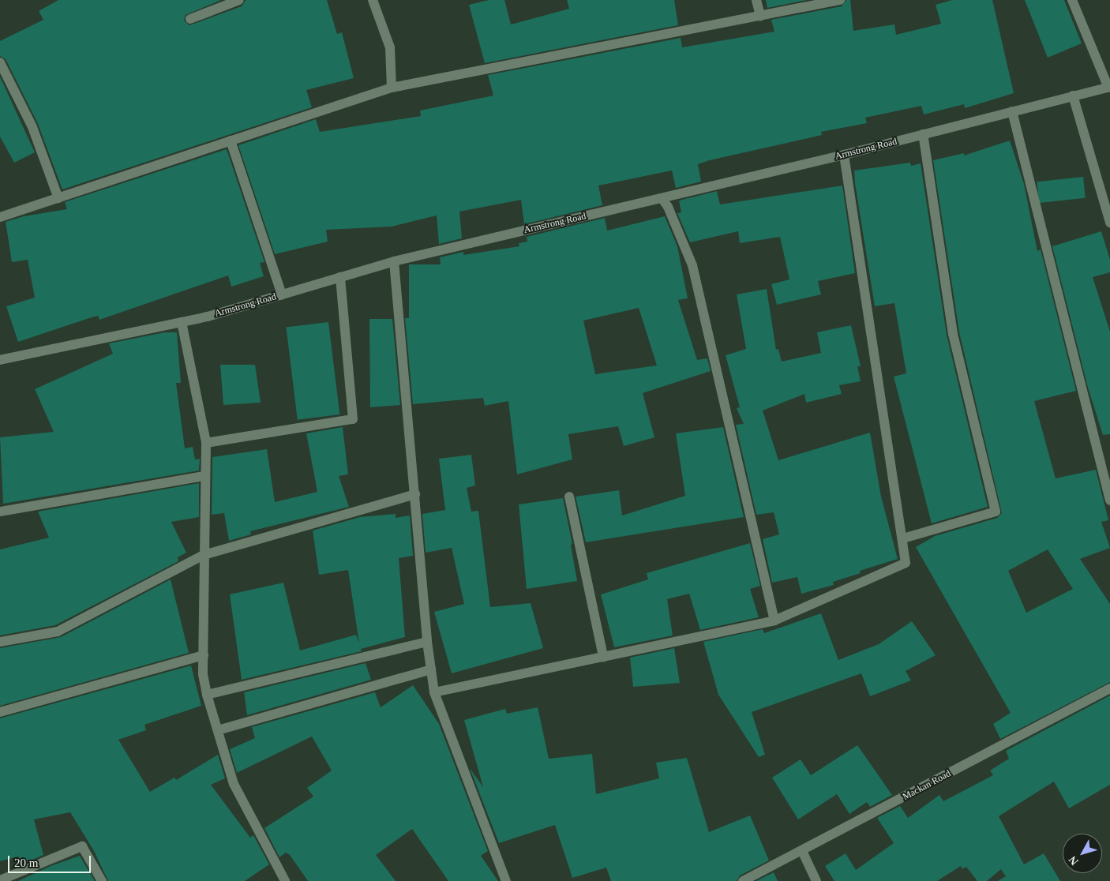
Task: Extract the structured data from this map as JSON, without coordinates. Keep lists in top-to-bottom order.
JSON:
{
  "streets": {
    "street": ["Armstrong Road", "Mackan Road"]
  },
  "scale_bar": "20 m",
  "north": "bottom left"
}
